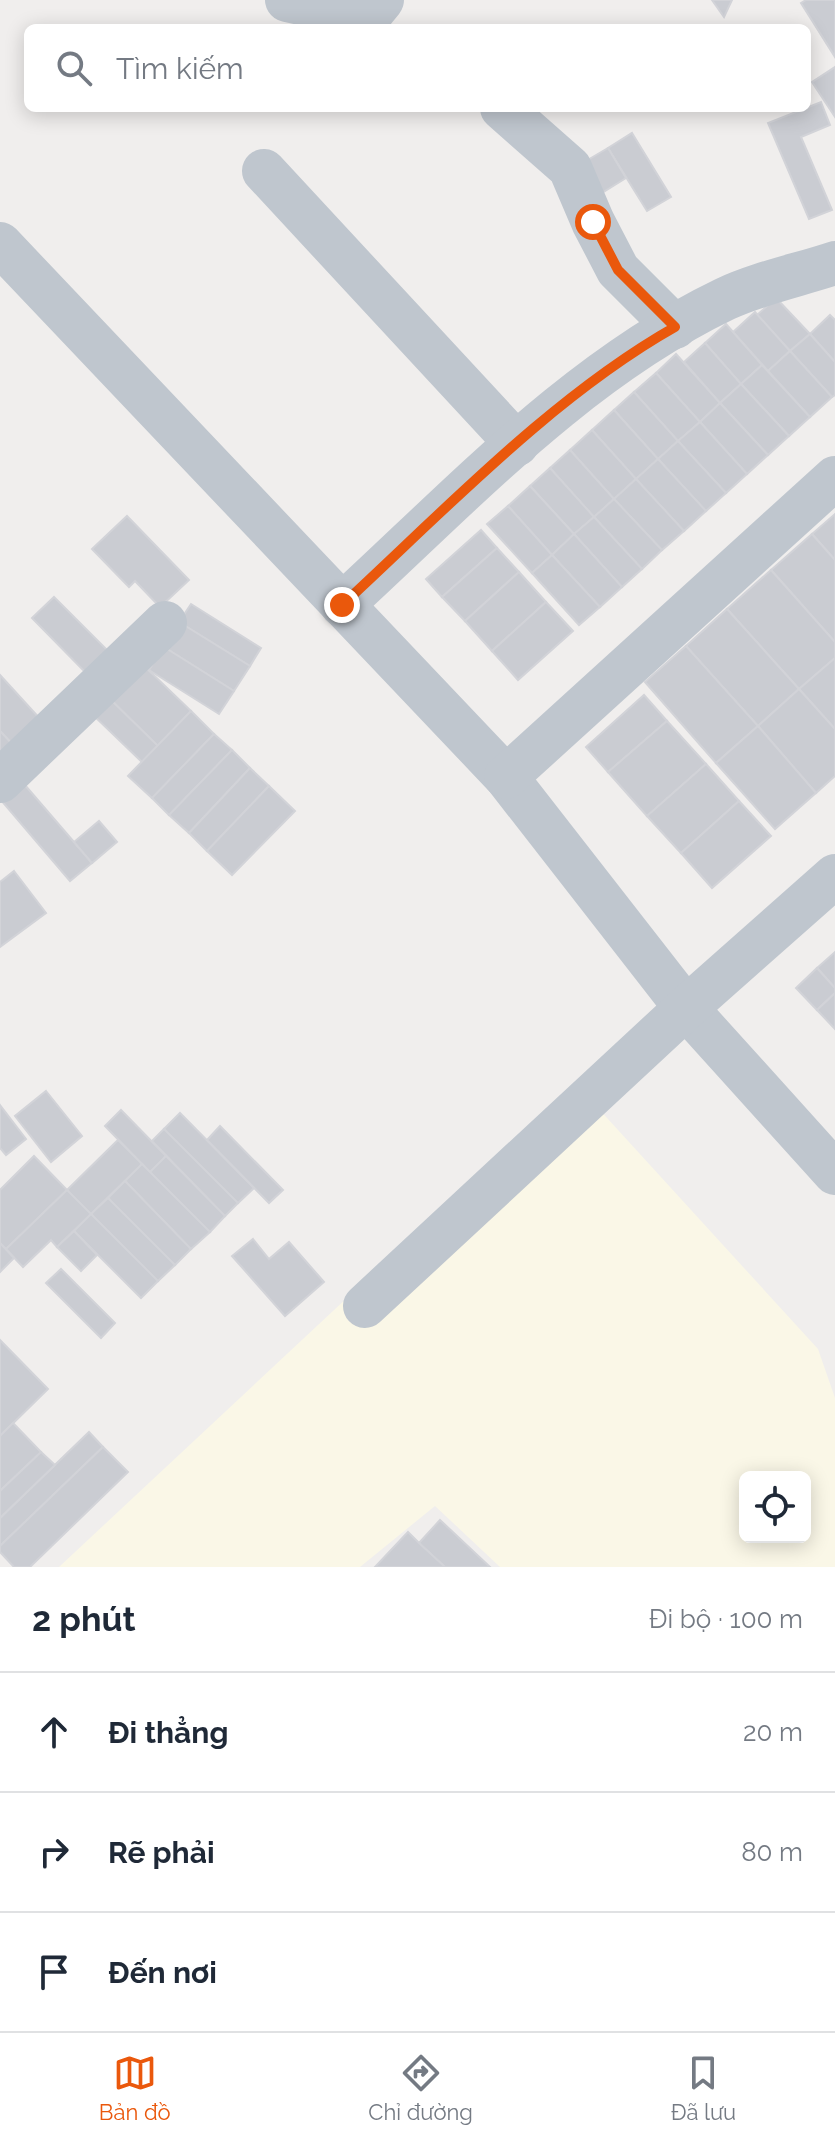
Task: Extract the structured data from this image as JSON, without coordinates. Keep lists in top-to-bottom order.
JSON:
{
  "page": {
    "search": "Tìm kiếm",
    "heading": ["2 phút", "Đi bộ · 100 m"],
    "list": [
      ["Đi thẳng", "20 m"],
      ["Rẽ phải", "80 m"],
      "Đến nơi"
    ],
    "nav": ["Bản đồ", "Chỉ đường", "Đã lưu"]
  }
}
